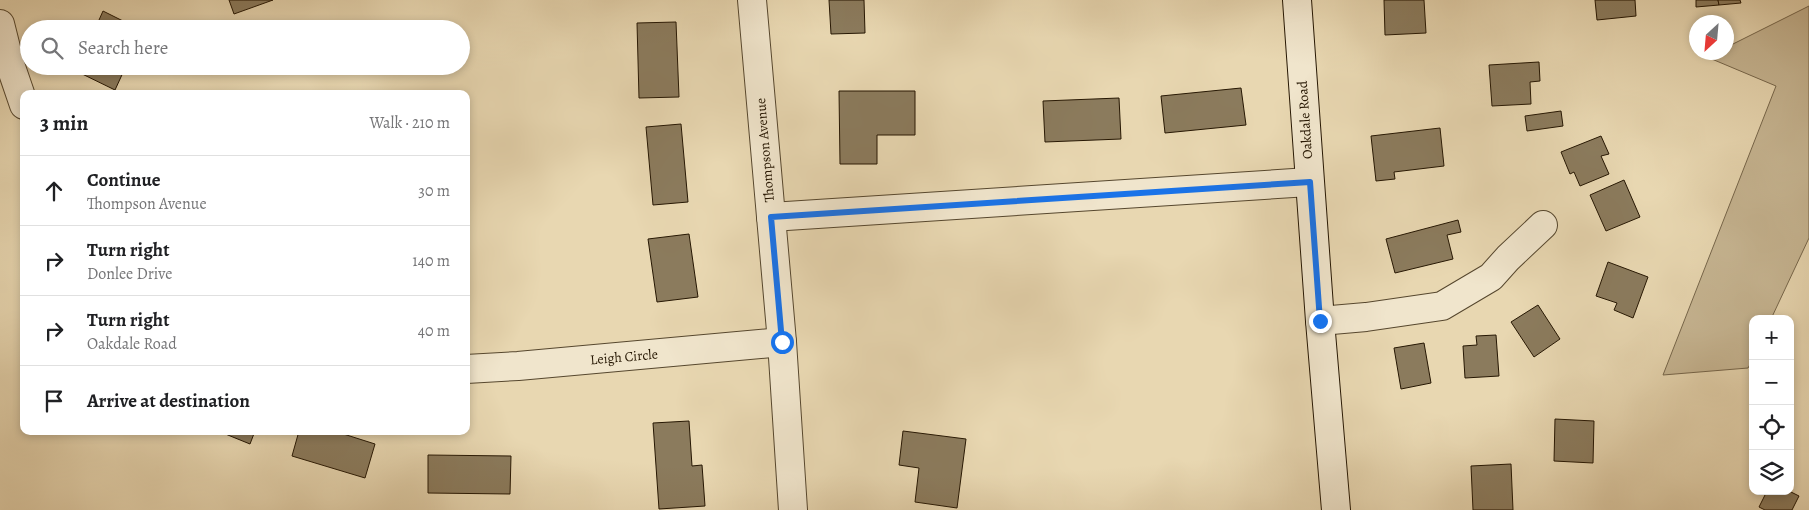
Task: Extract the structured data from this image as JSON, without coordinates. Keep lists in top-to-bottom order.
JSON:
{
  "streets": {
    "street": ["Oakdale Road", "Thompson Avenue", "Leigh Circle"]
  },
  "crossings": [
    ["Thompson Avenue", "Leigh Circle"]
  ],
  "north": "bottom left",
  "page": {
    "search": "Search here",
    "heading": ["3 min", "Walk · 210 m"],
    "list": [
      ["Continue", "Thompson Avenue", "30 m"],
      ["Turn right", "Donlee Drive", "140 m"],
      ["Turn right", "Oakdale Road", "40 m"],
      "Arrive at destination"
    ],
    "map_buttons": ["+", "−"]
  }
}
